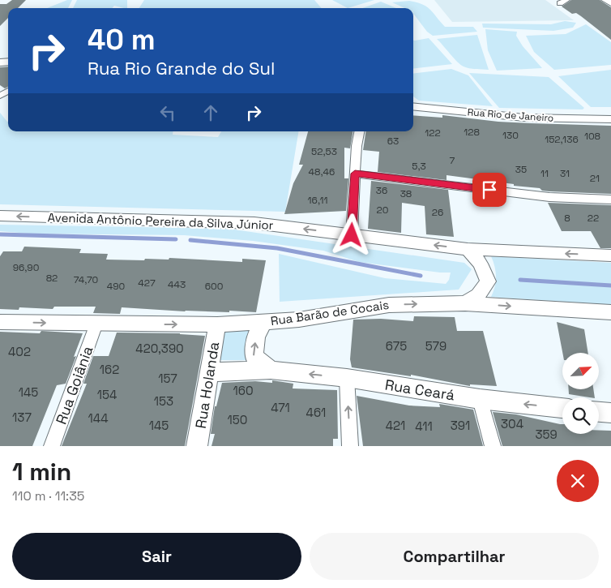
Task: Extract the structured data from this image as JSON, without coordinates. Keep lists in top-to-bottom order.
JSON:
{
  "streets": {
    "street": [
      "Rua Rio de Janeiro",
      "Avenida Antônio Pereira da Silva Júnior",
      "Rua Barão de Cocais",
      "Rua Goiânia",
      "Rua Holanda",
      "Rua Ceará"
    ]
  },
  "crossings": [
    ["Rua Barão de Cocais", "Rua Goiânia"],
    ["Rua Barão de Cocais", "Rua Holanda"],
    ["Rua Holanda", "Rua Ceará"]
  ],
  "one_way": ["Rua Ceará"],
  "house_numbers": [
    "128",
    "122",
    "130",
    "108",
    "152,136",
    "63",
    "52,53",
    "7",
    "5,3",
    "35",
    "48,46",
    "11",
    "31",
    "21",
    "36",
    "38",
    "16,11",
    "20",
    "26",
    "8",
    "22",
    "96,90",
    "82",
    "74,70",
    "427",
    "443",
    "490",
    "600",
    "675",
    "579",
    "420,390",
    "402",
    "162",
    "157",
    "160",
    "145",
    "154",
    "153",
    "471",
    "461",
    "137",
    "144",
    "150",
    "304",
    "145",
    "421",
    "391",
    "411",
    "359"
  ],
  "north": "top right",
  "page": {
    "turn": ["40 m", "Rua Rio Grande do Sul"],
    "heading": ["1 min", "110 m · 11:35"],
    "buttons": ["Sair", "Compartilhar"]
  }
}
